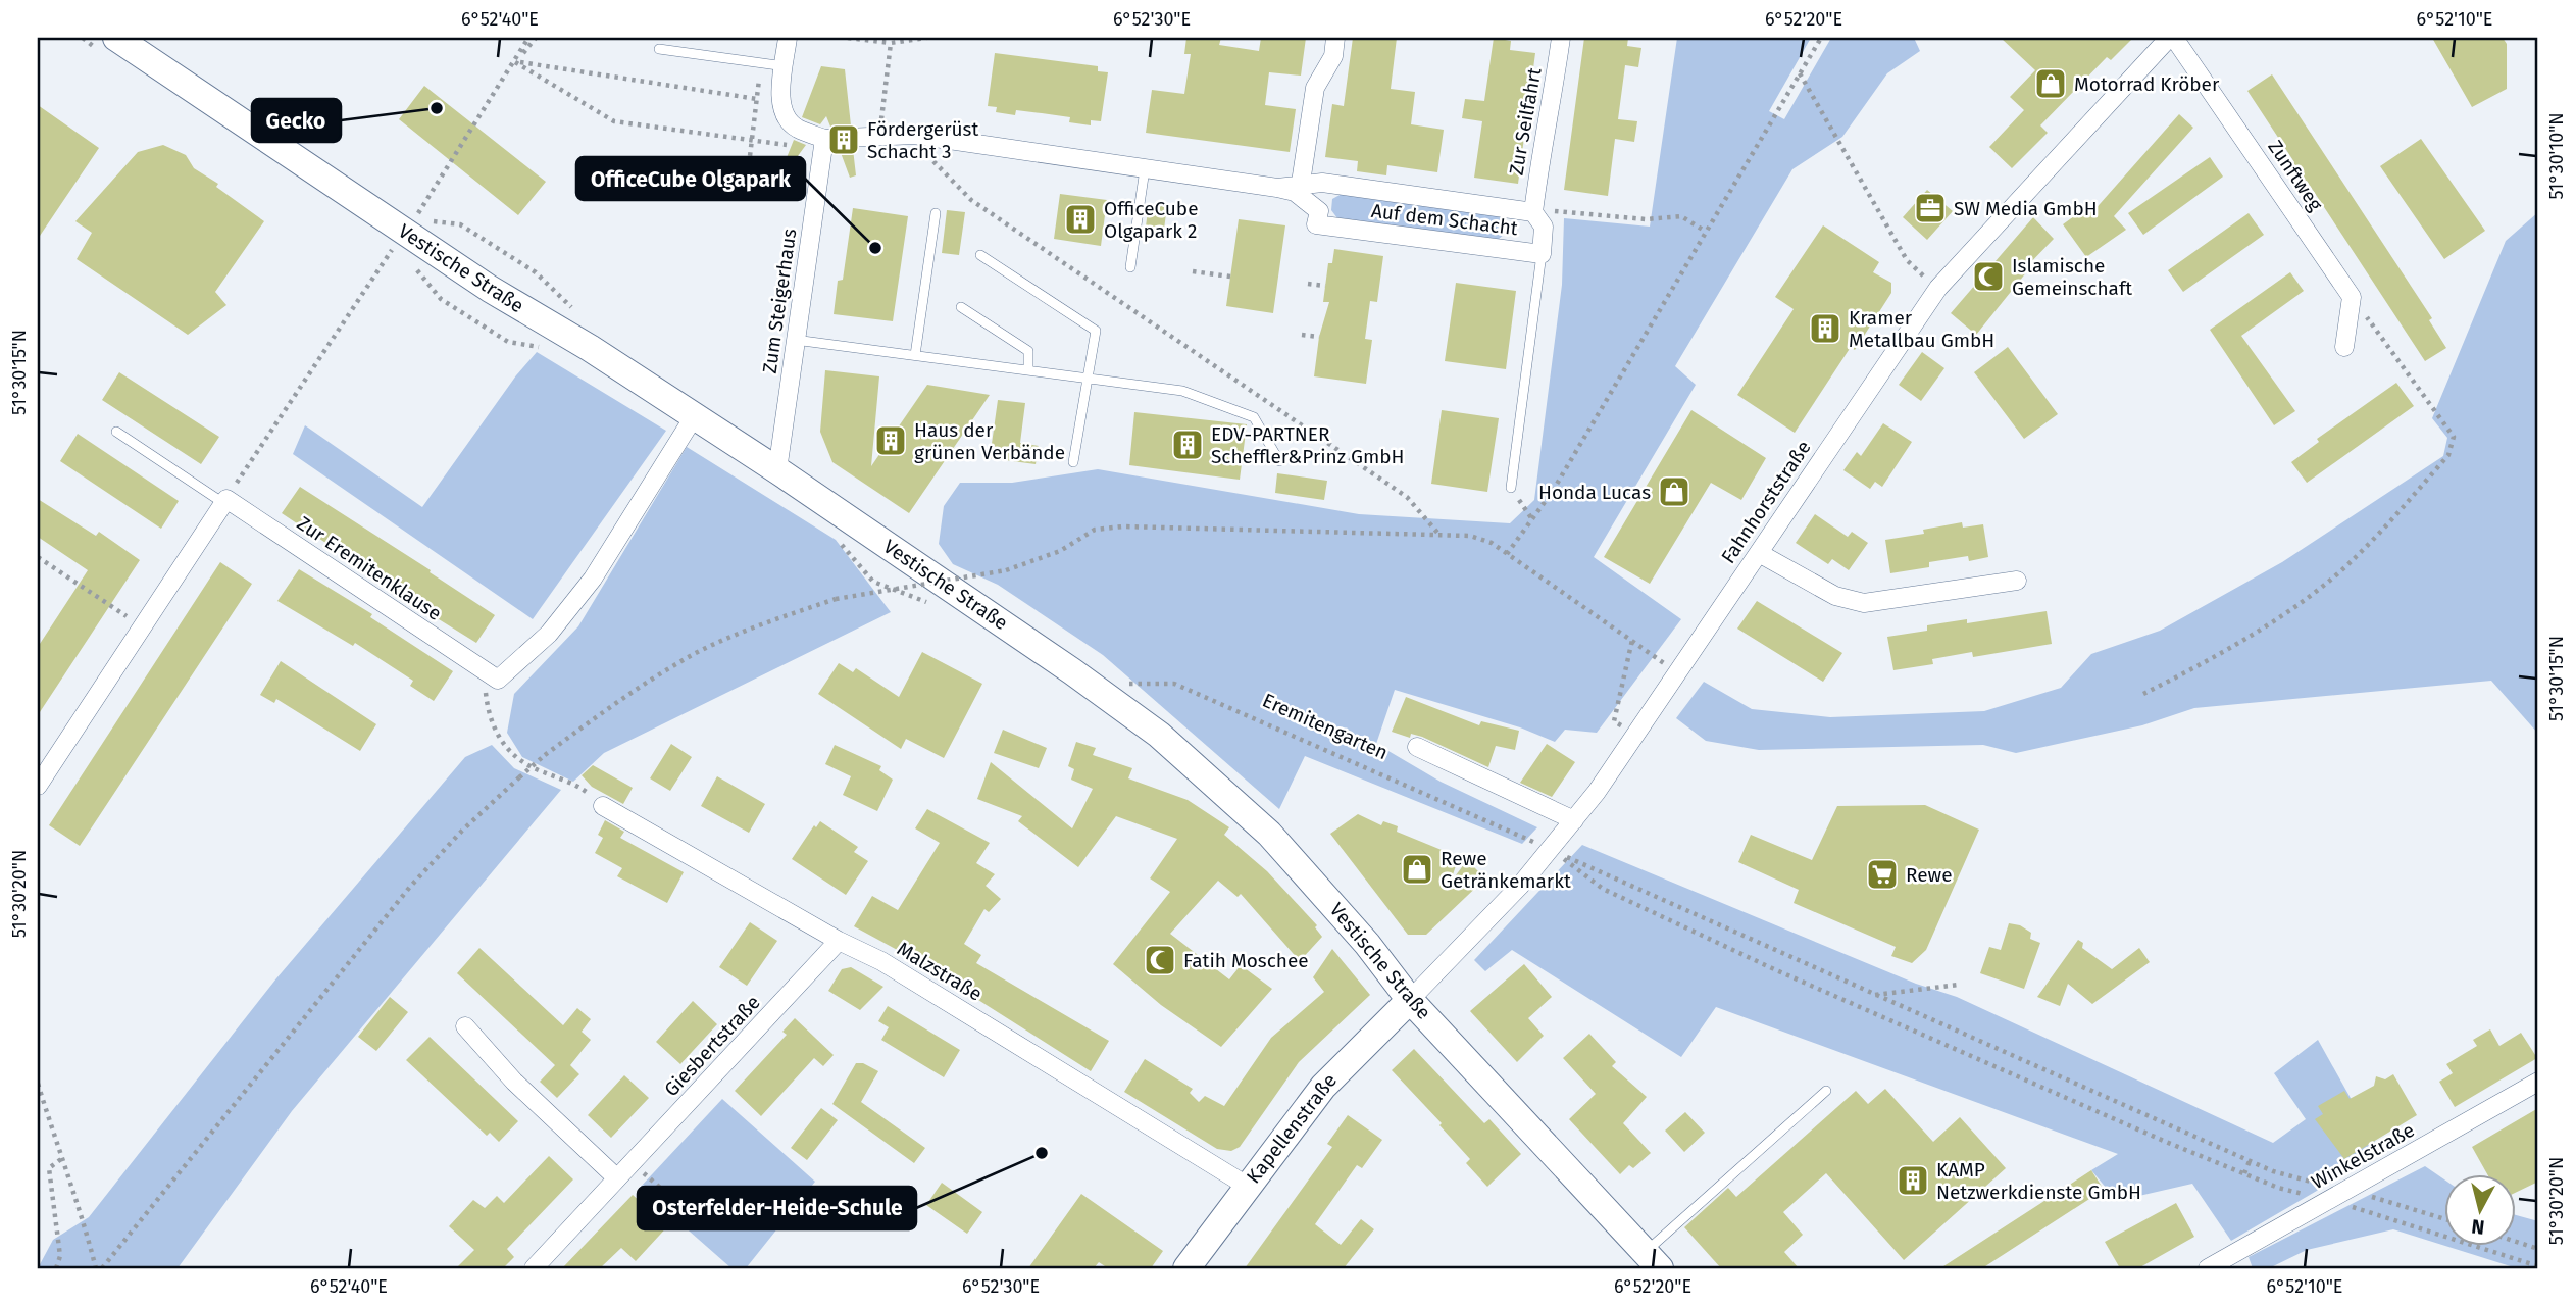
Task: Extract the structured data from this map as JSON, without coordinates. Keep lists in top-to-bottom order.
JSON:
{
  "streets": {
    "street": [
      "Zur Seilfahrt",
      "Zunftweg",
      "Auf dem Schacht",
      "Vestische Straße",
      "Zum Steigerhaus",
      "Fahnhorststraße",
      "Zur Eremitenklause",
      "Eremitengarten",
      "Malzstraße",
      "Giesbertstraße",
      "Kapellenstraße",
      "Winkelstraße"
    ]
  },
  "crossings": [
    ["Zur Seilfahrt", "Auf dem Schacht"],
    ["Vestische Straße", "Zum Steigerhaus"],
    ["Vestische Straße", "Fahnhorststraße"],
    ["Vestische Straße", "Kapellenstraße"],
    ["Fahnhorststraße", "Eremitengarten"],
    ["Fahnhorststraße", "Kapellenstraße"],
    ["Malzstraße", "Giesbertstraße"],
    ["Malzstraße", "Kapellenstraße"]
  ],
  "places": {
    "shop": ["Motorrad Kröber", "Honda Lucas", "Rewe Getränkemarkt"],
    "other": ["Gecko", "OfficeCube Olgapark", "Osterfelder-Heide-Schule"],
    "building": [
      "Fördergerüst Schacht 3",
      "OfficeCube Olgapark 2",
      "Kramer Metallbau GmbH",
      "Haus der grünen Verbände",
      "EDV-PARTNER Scheffler&Prinz GmbH",
      "KAMP Netzwerkdienste GmbH"
    ],
    "office": ["SW Media GmbH"],
    "mosque": ["Islamische Gemeinschaft", "Fatih Moschee"],
    "supermarket": ["Rewe"]
  },
  "north": "bottom",
  "coordinates": [
    "6°52'40\"E",
    "6°52'30\"E",
    "6°52'20\"E",
    "6°52'10\"E",
    "51°30'10\"N",
    "51°30'15\"N",
    "51°30'20\"N"
  ]
}
